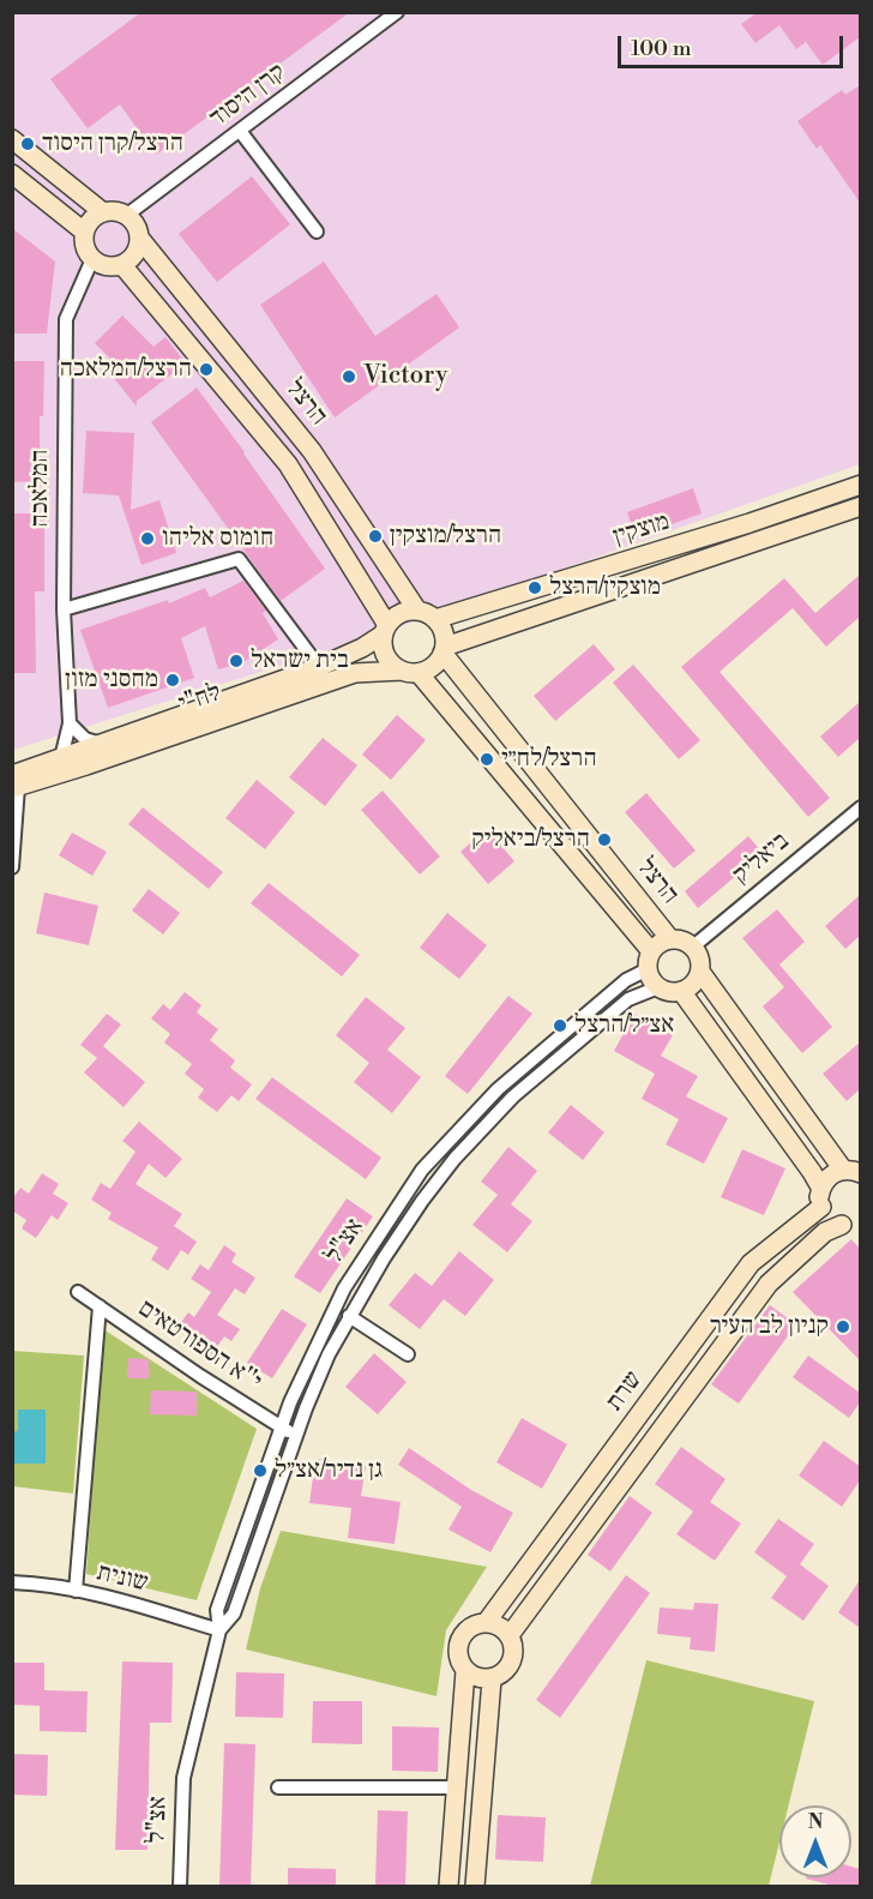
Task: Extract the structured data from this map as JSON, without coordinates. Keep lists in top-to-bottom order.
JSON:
{
  "streets": {
    "street": [
      "קרן היסוד",
      "הרצל",
      "המלאכה",
      "מוצקין",
      "לח\"י",
      "ביאליק",
      "אצ\"ל",
      "י''א הספורטאים",
      "שרת",
      "שונית"
    ]
  },
  "crossings": [
    ["קרן היסוד", "הרצל"],
    ["קרן היסוד", "המלאכה"],
    ["הרצל", "המלאכה"],
    ["הרצל", "מוצקין"],
    ["הרצל", "לח\"י"],
    ["הרצל", "ביאליק"],
    ["הרצל", "אצ\"ל"],
    ["המלאכה", "לח\"י"],
    ["מוצקין", "לח\"י"],
    ["ביאליק", "אצ\"ל"],
    ["אצ\"ל", "י''א הספורטאים"],
    ["אצ\"ל", "שונית"]
  ],
  "places": [
    "הרצל/קרן היסוד",
    "הרצל/המלאכה",
    "Victory",
    "הרצל/מוצקין",
    "חומוס אליהו",
    "מוצקין/הרצל",
    "בית ישראל",
    "מחסני מזון",
    "הרצל/לח״י",
    "הרצל/ביאליק",
    "אצ״ל/הרצל",
    "קניון לב העיר",
    "גן נדיר/אצ״ל"
  ],
  "scale_bar": "100 m",
  "north": "top"
}
